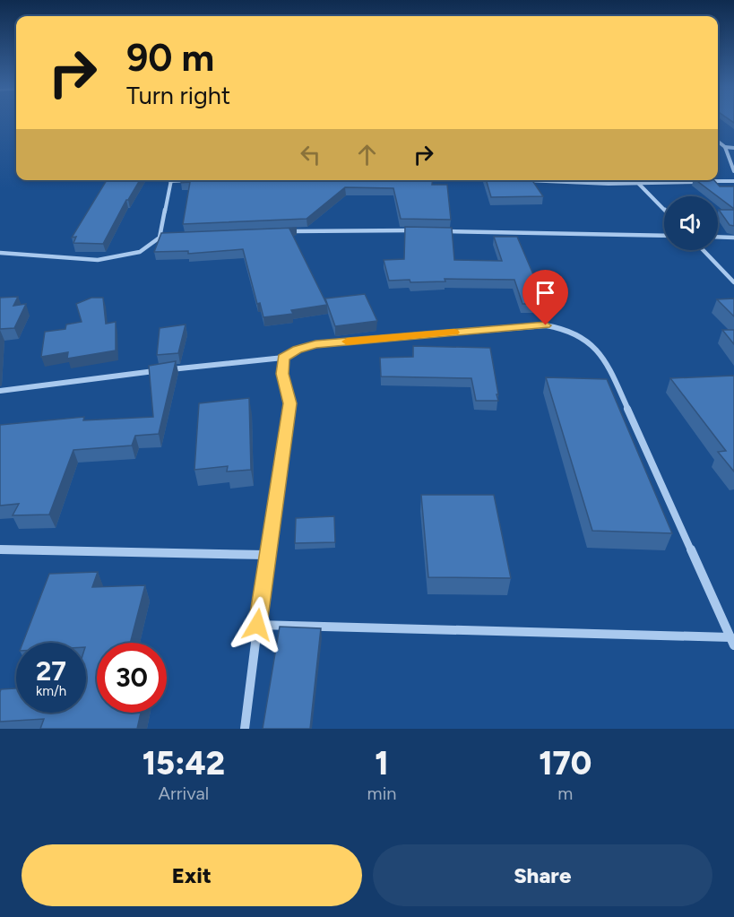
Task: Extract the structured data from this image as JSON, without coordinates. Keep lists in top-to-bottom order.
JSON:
{
  "page": {
    "turn": ["90 m", "Turn right"],
    "speed": "27 km/h",
    "limit": "30",
    "eta": [
      "15:42",
      "Arrival",
      "1",
      "min",
      "170",
      "m"
    ],
    "buttons": ["Exit", "Share"]
  }
}
